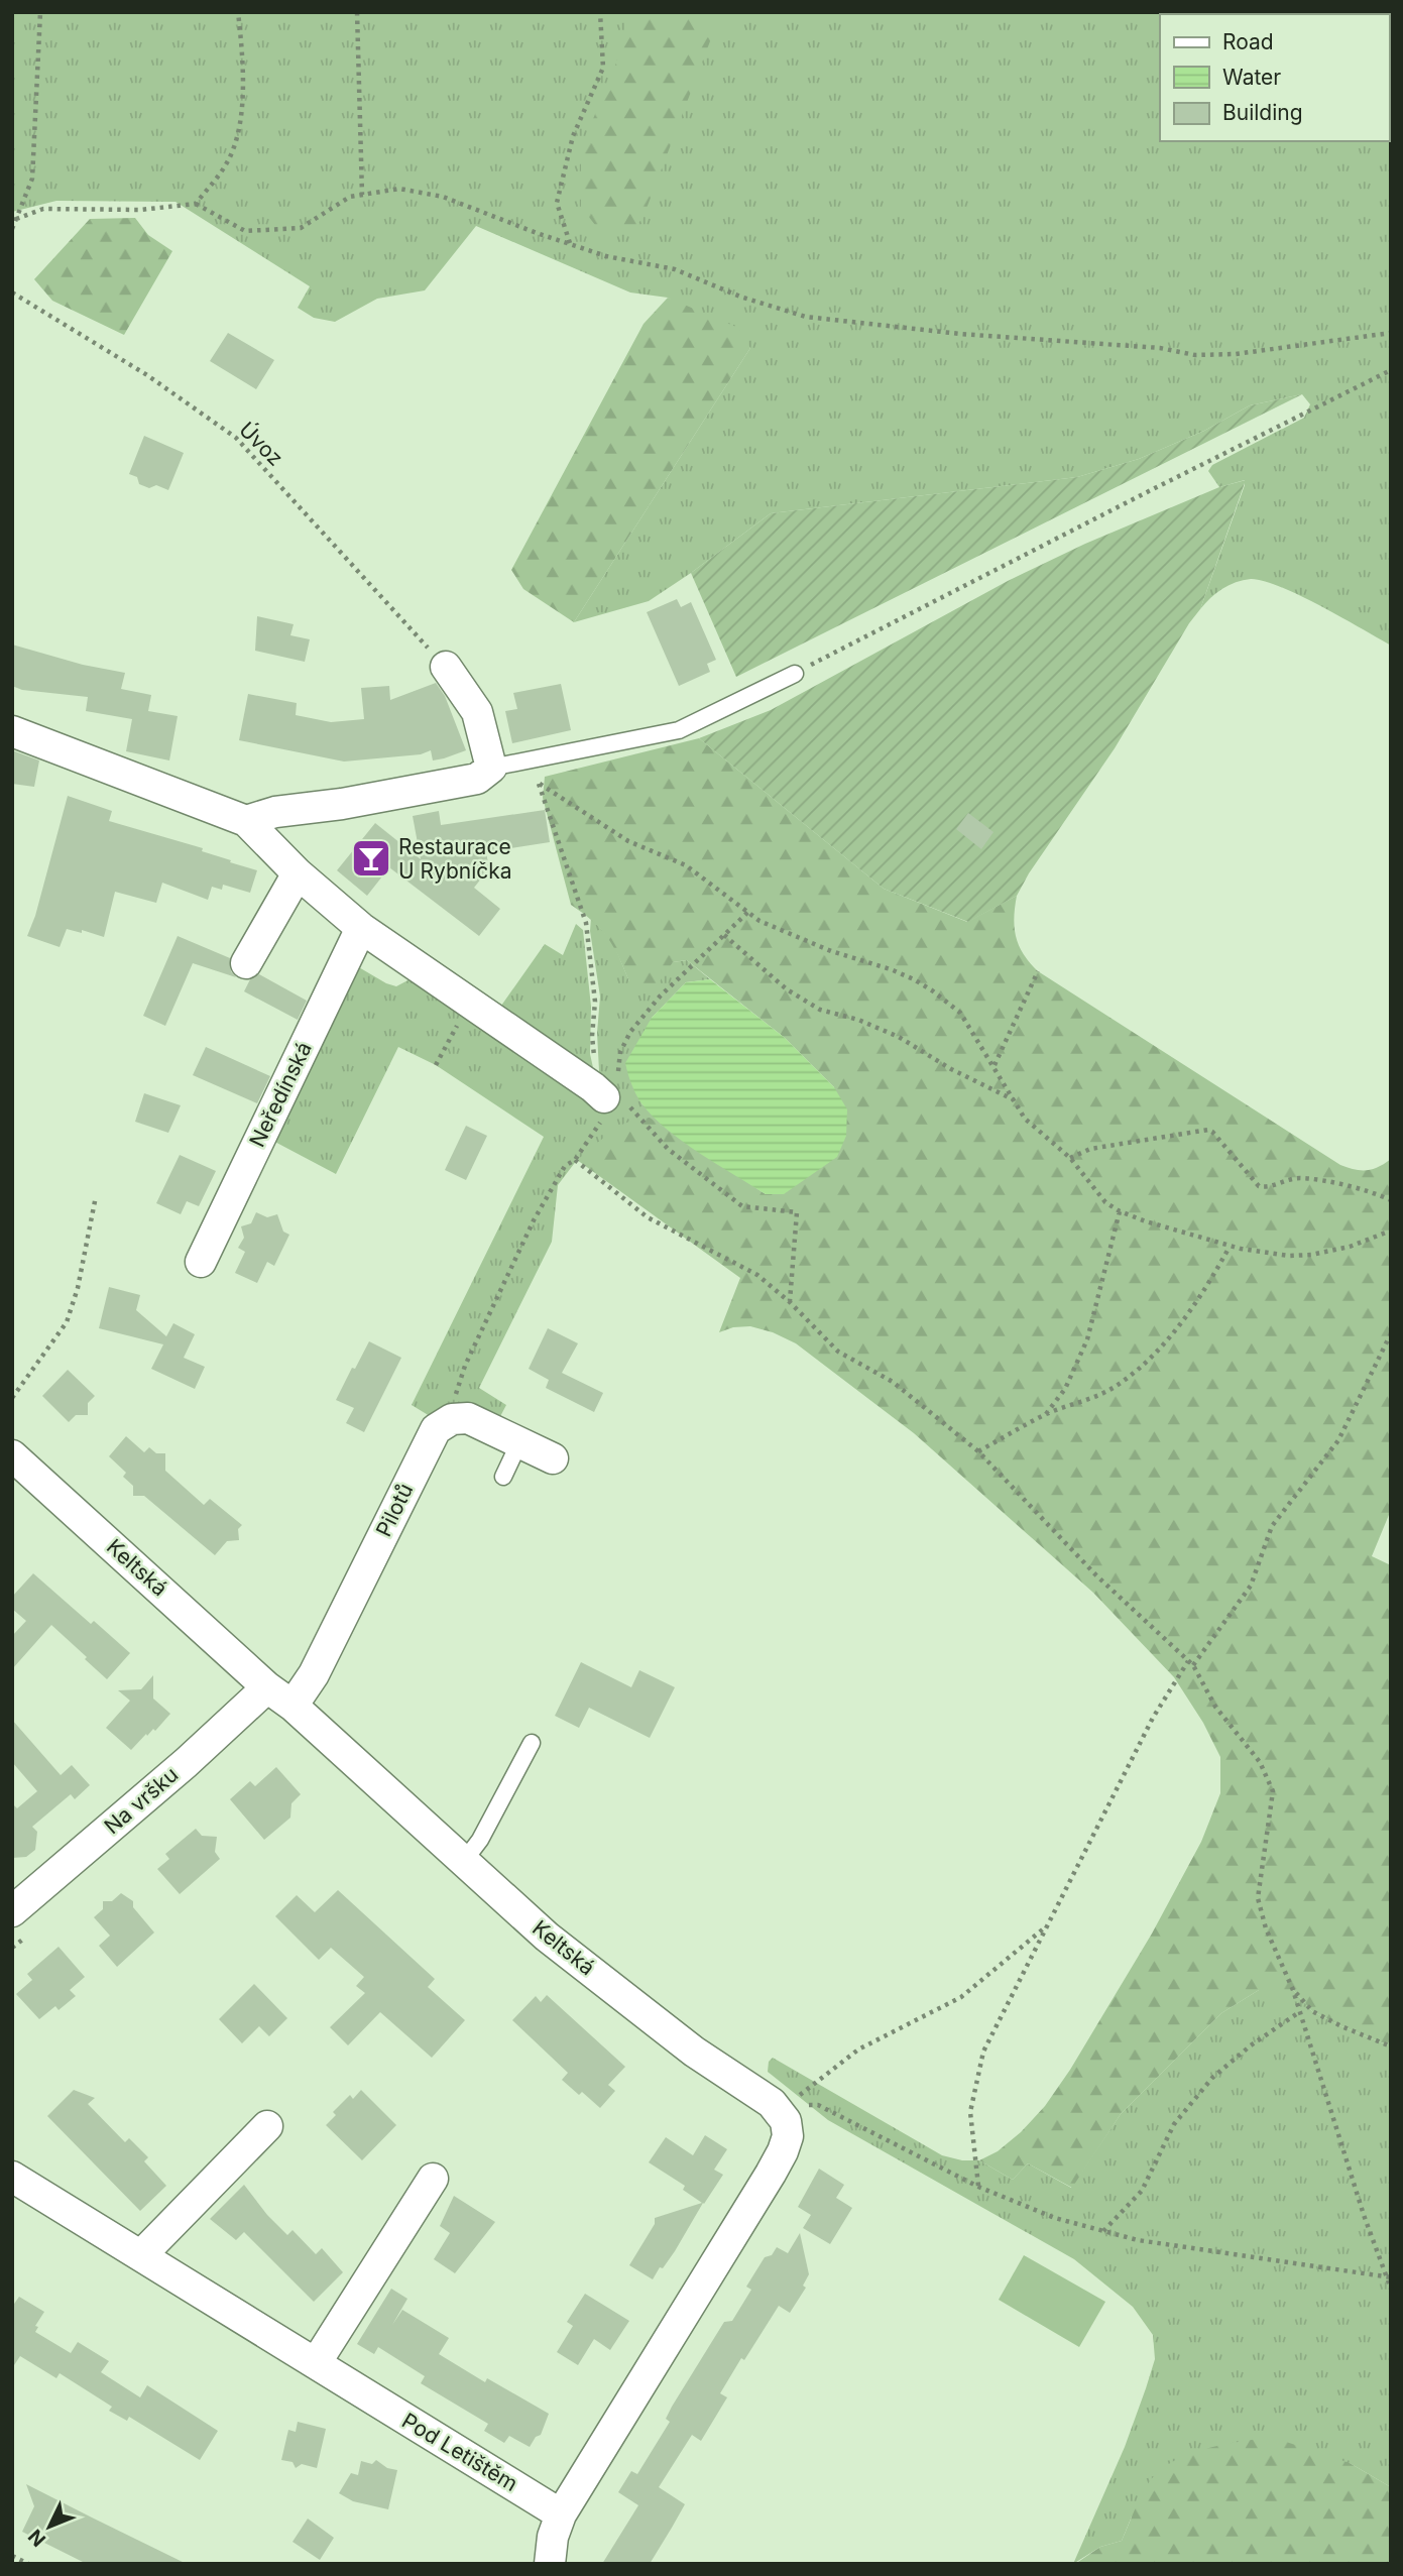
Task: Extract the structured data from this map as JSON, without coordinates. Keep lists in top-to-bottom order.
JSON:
{
  "streets": {
    "street": [
      "Neředínská",
      "Pilotů",
      "Keltská",
      "Na vršku",
      "Pod Letištěm"
    ],
    "path": ["Úvoz"]
  },
  "crossings": [
    ["Pilotů", "Keltská"],
    ["Keltská", "Na vršku"]
  ],
  "places": {
    "bar": ["Restaurace U Rybníčka"]
  },
  "legend": ["Road", "Water", "Building"],
  "north": "bottom left"
}
